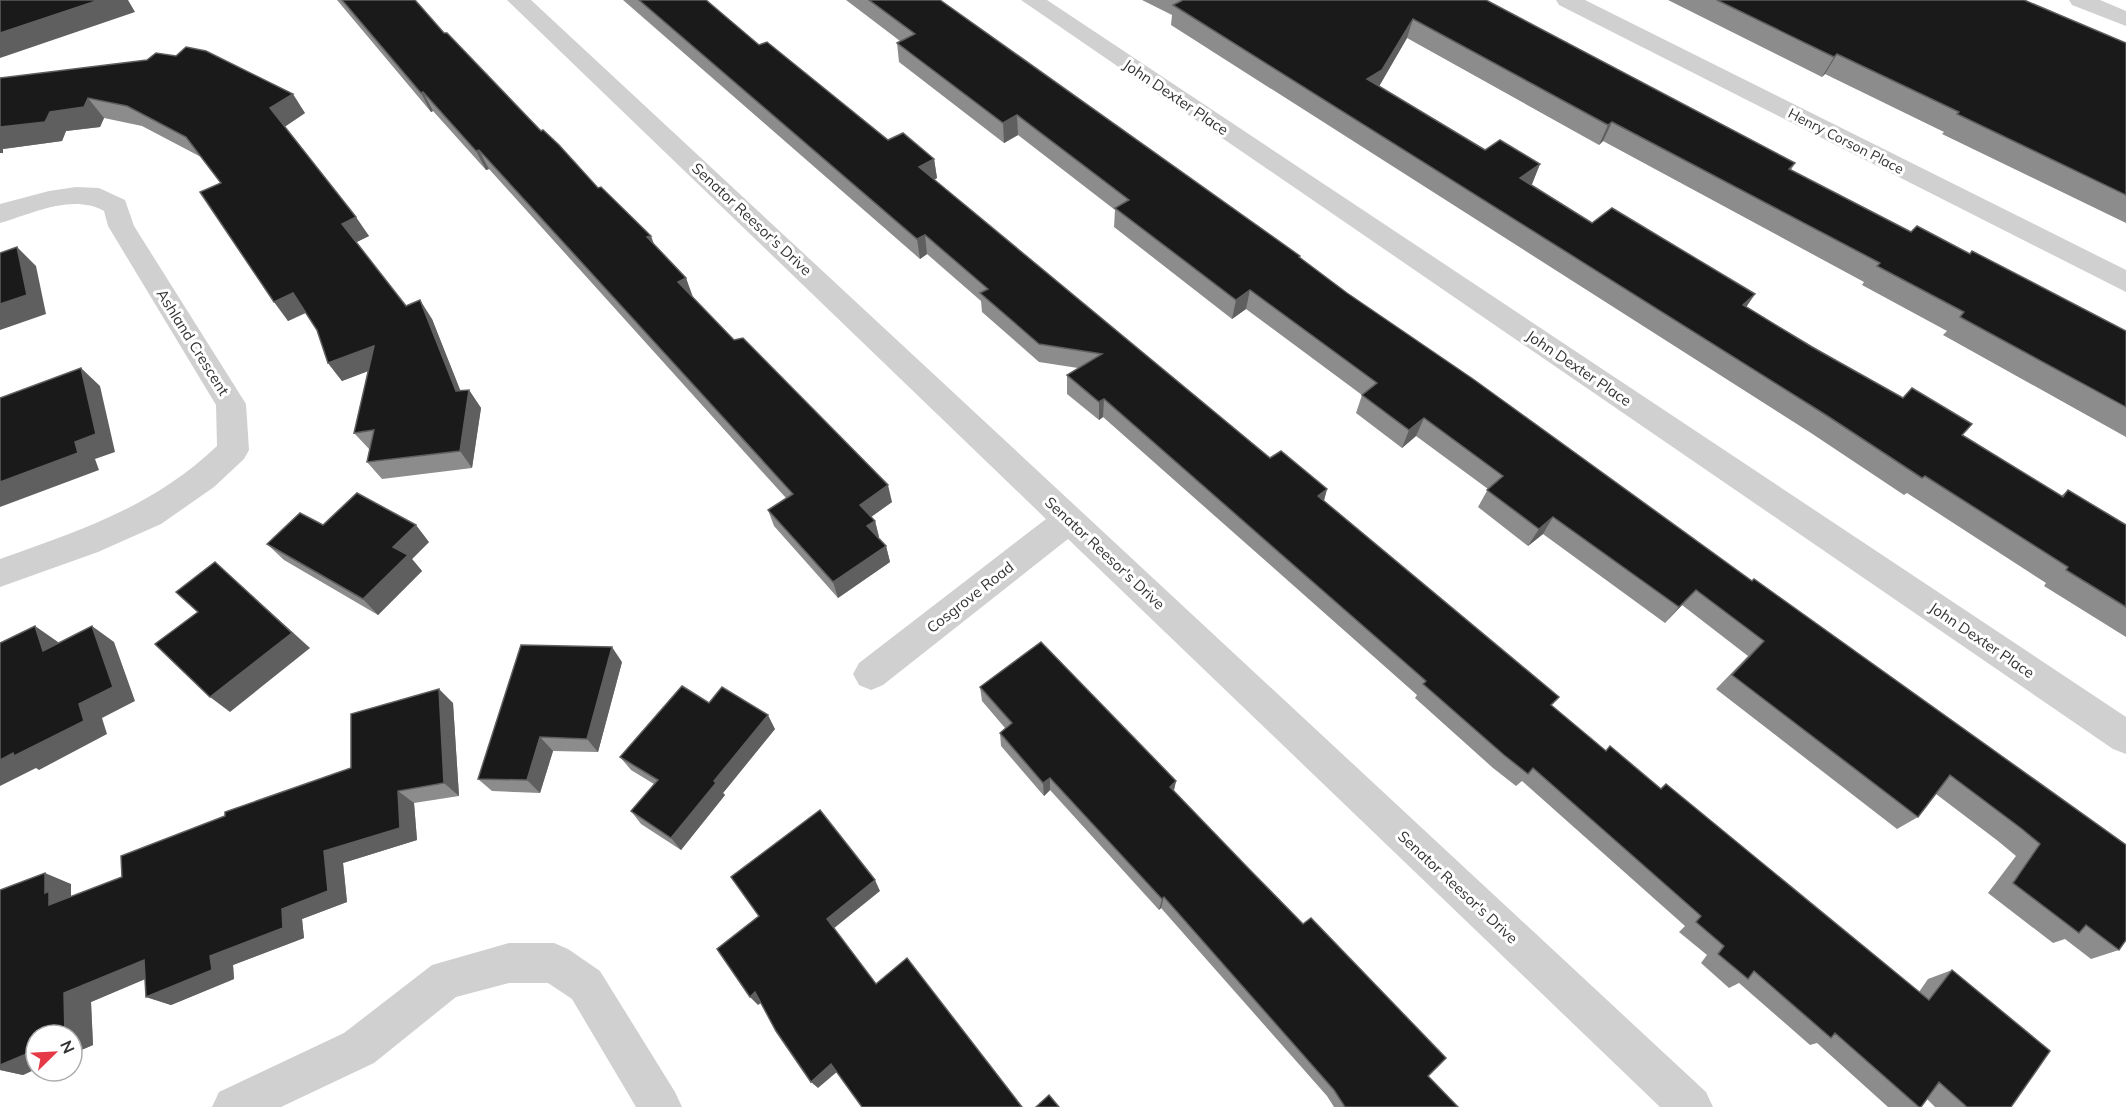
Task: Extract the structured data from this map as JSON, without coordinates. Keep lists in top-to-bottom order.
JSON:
{
  "streets": {
    "street": [
      "John Dexter Place",
      "Henry Corson Place",
      "Senator Reesor's Drive",
      "Ashland Crescent",
      "Cosgrove Road"
    ]
  },
  "crossings": [
    ["Senator Reesor's Drive", "Cosgrove Road"]
  ],
  "north": "top right"
}
